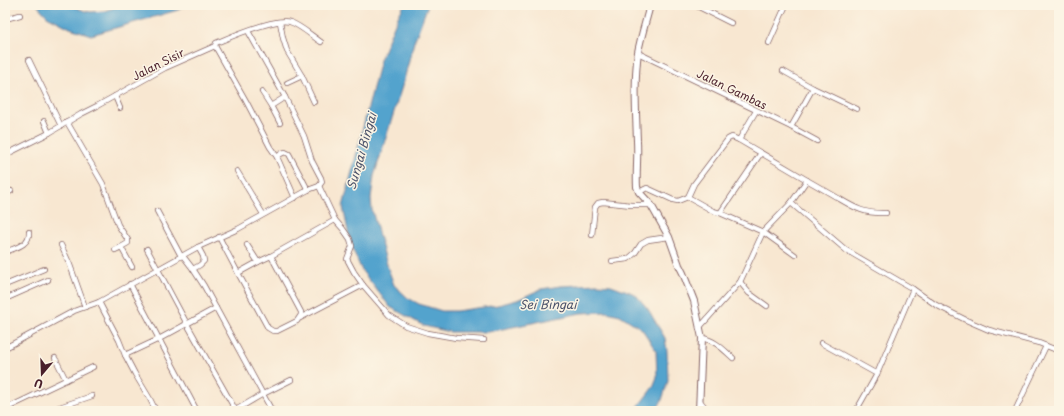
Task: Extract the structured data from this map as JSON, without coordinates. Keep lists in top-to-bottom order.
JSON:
{
  "streets": {
    "street": ["Jalan Sisir", "Jalan Gambas"]
  },
  "water": ["Sungai Bingai", "Sei Bingai"],
  "north": "bottom"
}
